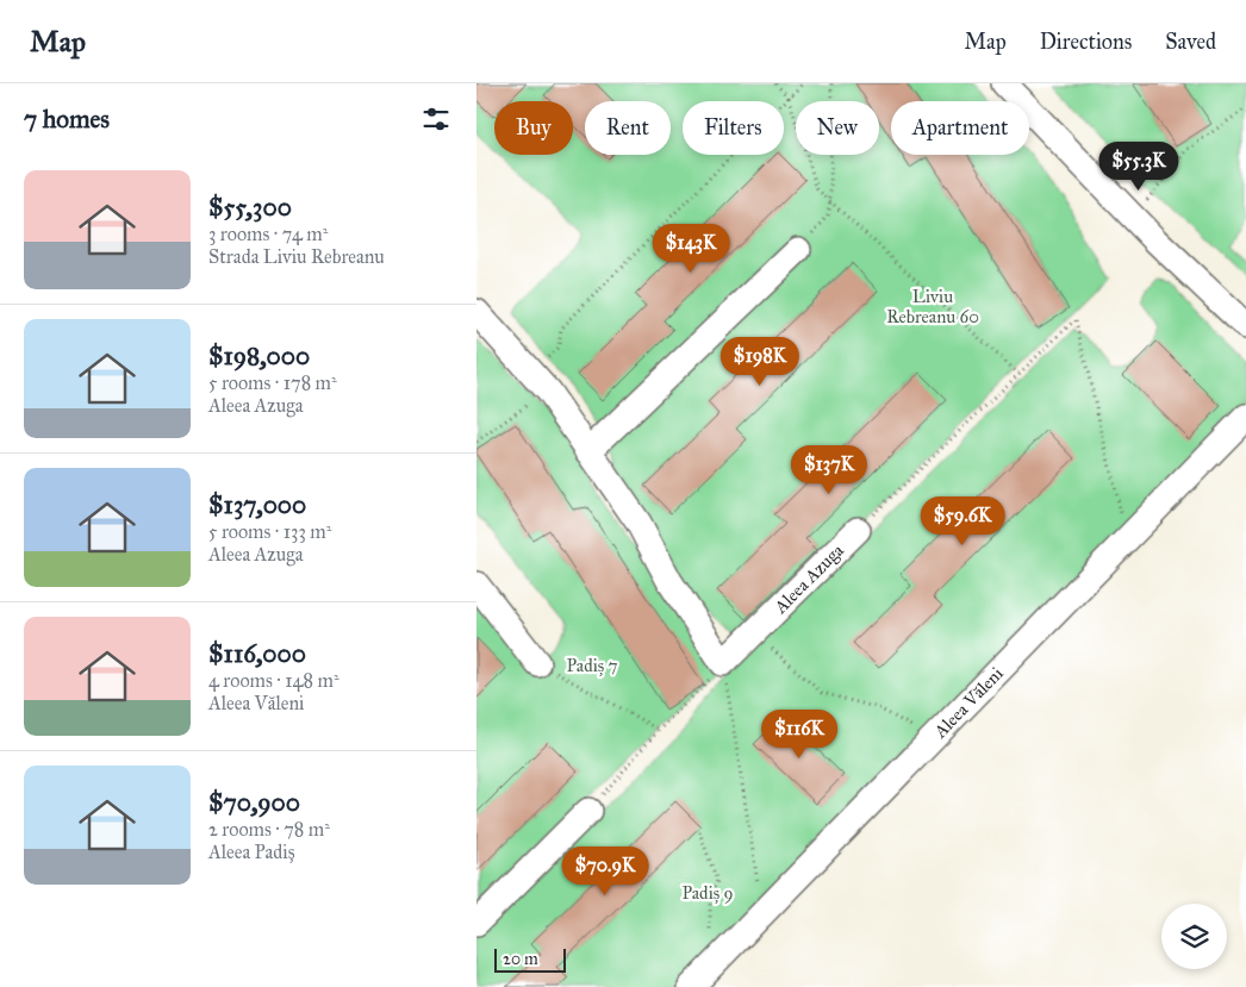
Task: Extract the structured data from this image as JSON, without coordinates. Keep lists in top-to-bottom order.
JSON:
{
  "streets": {
    "street": ["Aleea Azuga", "Aleea Văleni"]
  },
  "crossings": [
    ["Aleea Azuga", "Aleea Văleni"]
  ],
  "parks": ["Liviu Rebreanu 60", "Padiș 7", "Padiș 9"],
  "scale_bar": "20 m",
  "page": {
    "header": "Map",
    "nav": ["Map", "Directions", "Saved"],
    "heading": "7 homes",
    "chip": [
      "Buy",
      "Rent",
      "Filters",
      "New",
      "Apartment"
    ],
    "price": [
      "$55.3K",
      "$143K",
      "$198K",
      "$137K",
      "$59.6K",
      "$116K",
      "$70.9K"
    ],
    "list": [
      {
        "name": "$55,300",
        "note": "3 rooms · 74 m² · Strada Liviu Rebreanu"
      },
      {
        "name": "$198,000",
        "note": "5 rooms · 178 m² · Aleea Azuga"
      },
      {
        "name": "$137,000",
        "note": "5 rooms · 133 m² · Aleea Azuga"
      },
      {
        "name": "$116,000",
        "note": "4 rooms · 148 m² · Aleea Văleni"
      },
      {
        "name": "$70,900",
        "note": "2 rooms · 78 m² · Aleea Padiș"
      }
    ],
    "scale": "20 m"
  }
}
